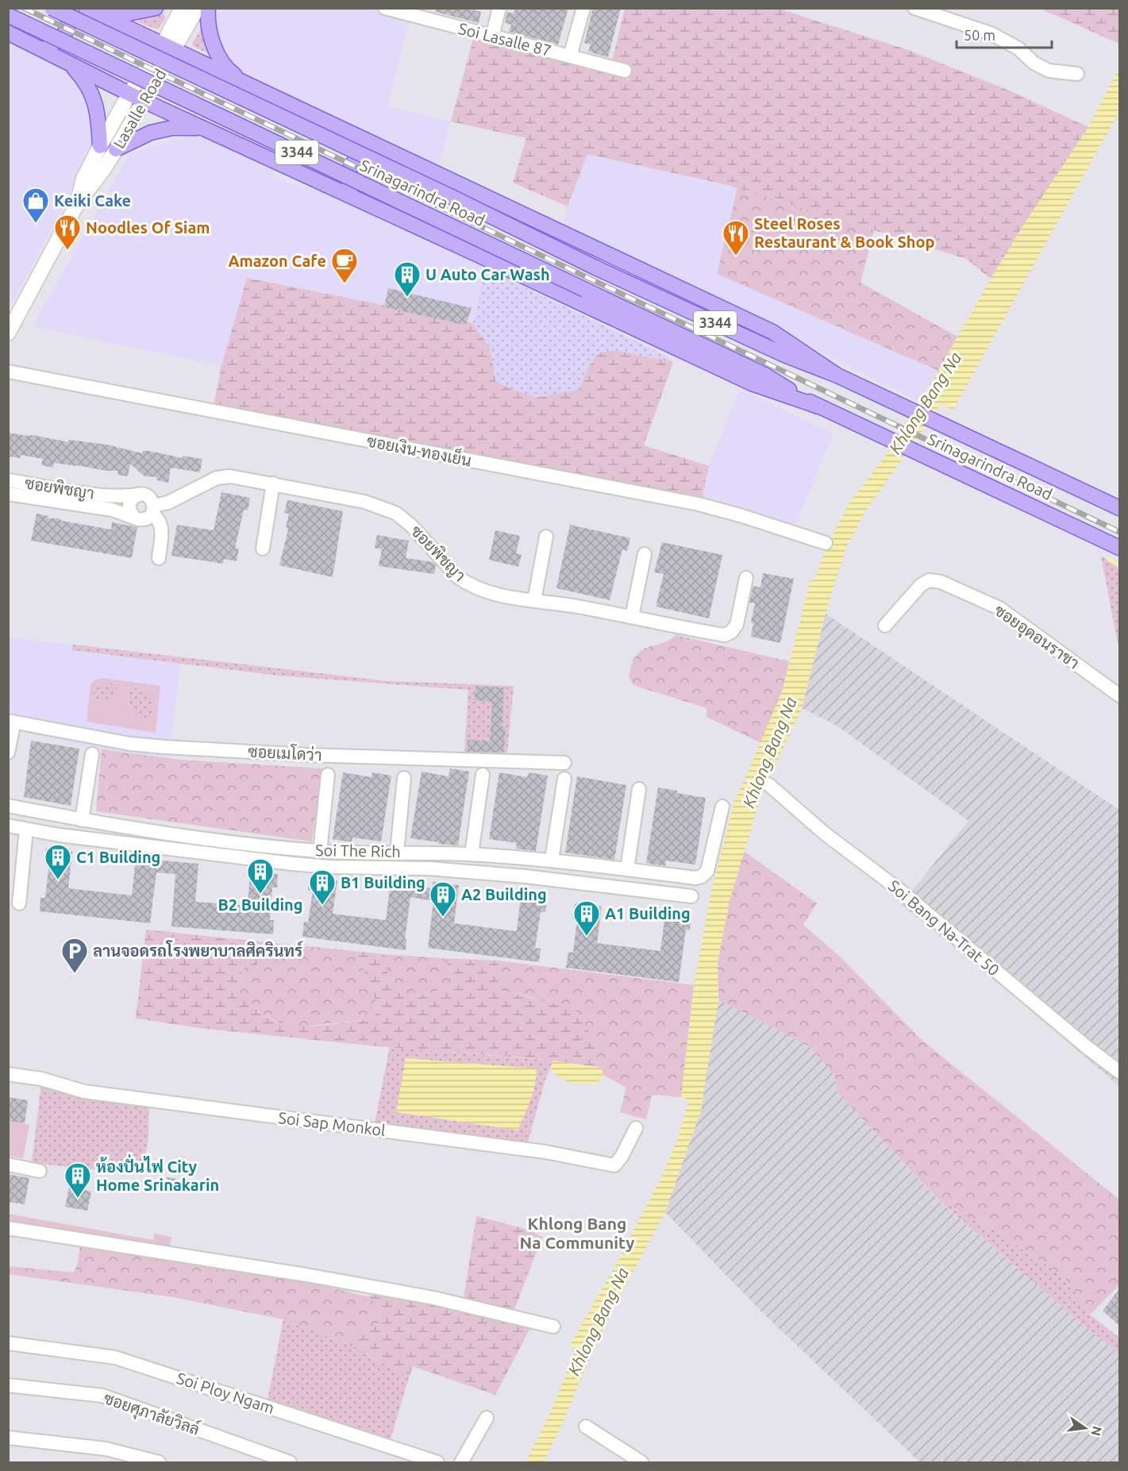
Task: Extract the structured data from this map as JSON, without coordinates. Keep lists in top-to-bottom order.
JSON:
{
  "streets": {
    "main road": ["3344", "Srinagarindra Road"],
    "street": [
      "Soi Lasalle 87",
      "Lasalle Road",
      "ซอยเงิน-ทองเย็น",
      "ซอยพิชญา",
      "ซอยอุดอนราชา",
      "ซอยเมโดว่า",
      "Soi The Rich",
      "Soi Bang Na-Trat 50",
      "Soi Sap Monkol",
      "Soi Ploy Ngam",
      "ซอยศุภาลัยวิลล์"
    ]
  },
  "crossings": [
    ["Lasalle Road", "Srinagarindra Road"]
  ],
  "districts": ["Khlong Bang Na Community"],
  "water": ["Khlong Bang Na"],
  "places": {
    "shop": ["Keiki Cake"],
    "restaurant": ["Noodles Of Siam", "Steel Roses Restaurant & Book Shop"],
    "cafe": ["Amazon Cafe"],
    "building": [
      "U Auto Car Wash",
      "C1 Building",
      "B2 Building",
      "B1 Building",
      "A2 Building",
      "A1 Building",
      "ห้องปั่นไฟ City Home Srinakarin"
    ],
    "parking": ["ลานจอดรถโรงพยาบาลศิครินทร์"]
  },
  "scale_bar": "50 m",
  "north": "right"
}
